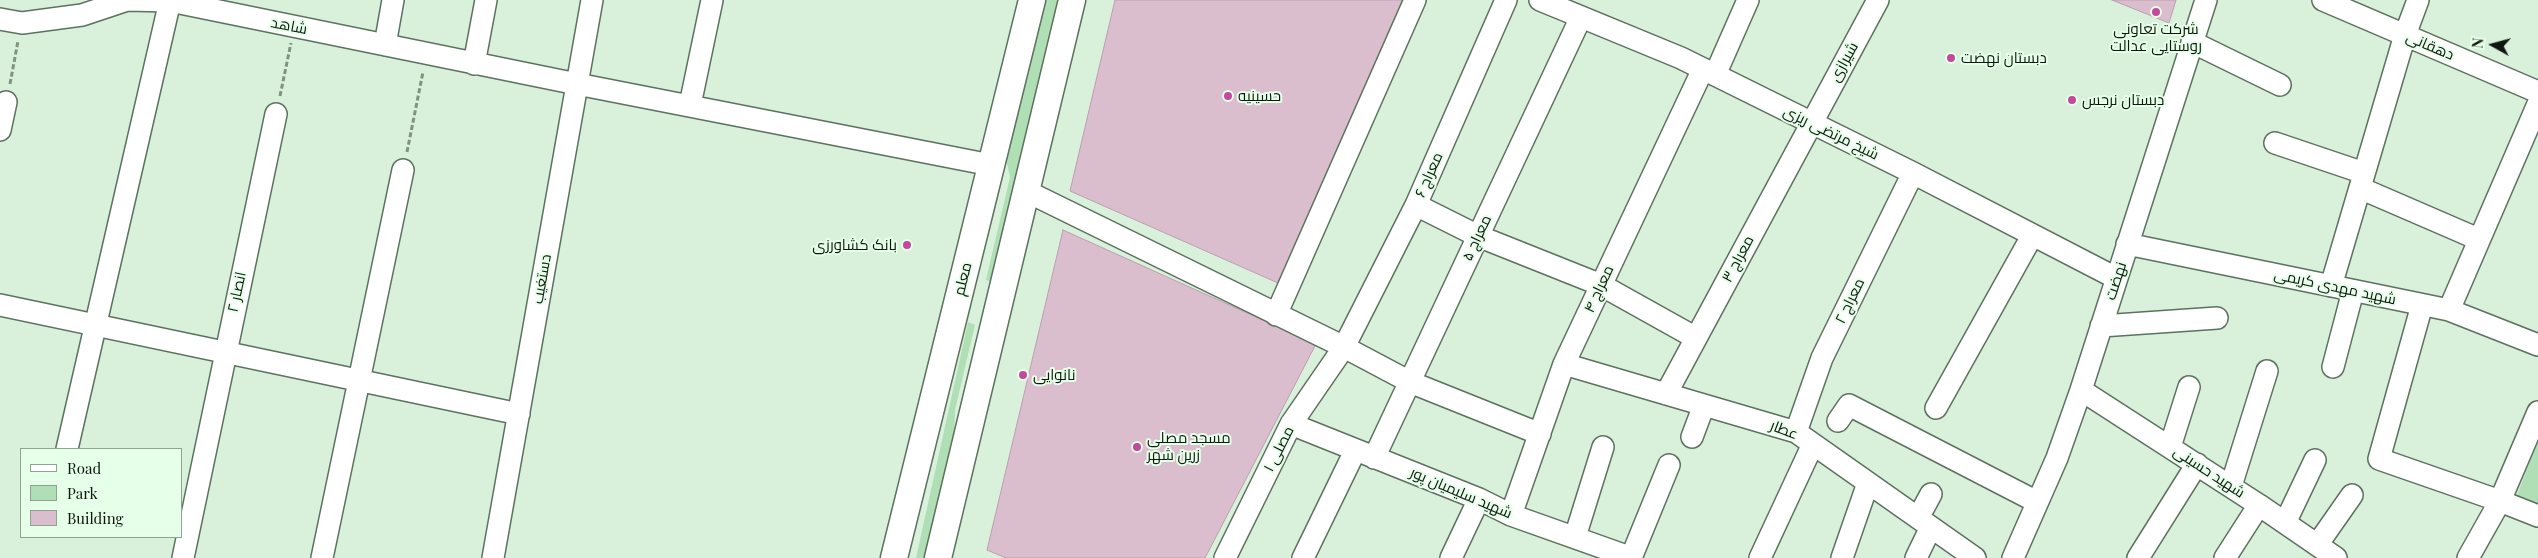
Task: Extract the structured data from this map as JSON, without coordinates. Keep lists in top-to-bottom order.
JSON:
{
  "streets": {
    "main road": ["معلم"],
    "street": [
      "شاهد",
      "دهقانی",
      "شیرازی",
      "شیخ مرتضی ریزی",
      "معراج ۶",
      "معراج ۵",
      "معراج ۳",
      "دستغیب",
      "نهضت",
      "شهید مهدی کریمی",
      "معراج ۴",
      "انصار ۲",
      "معراج ۲",
      "عطار",
      "مصلی ۱",
      "شهید حسینی",
      "شهید سلیمیان پور"
    ]
  },
  "crossings": [
    ["شاهد", "دستغیب"],
    ["شاهد", "معلم"],
    ["شیرازی", "شیخ مرتضی ریزی"],
    ["شیرازی", "معراج ۳"],
    ["شیخ مرتضی ریزی", "معراج ۵"],
    ["شیخ مرتضی ریزی", "معراج ۳"],
    ["شیخ مرتضی ریزی", "نهضت"],
    ["شیخ مرتضی ریزی", "معراج ۴"],
    ["شیخ مرتضی ریزی", "معراج ۲"],
    ["معراج ۶", "مصلی ۱"],
    ["معراج ۵", "شهید سلیمیان پور"],
    ["معراج ۳", "عطار"],
    ["نهضت", "شهید مهدی کریمی"],
    ["نهضت", "شهید حسینی"],
    ["معراج ۴", "عطار"],
    ["معراج ۴", "شهید سلیمیان پور"],
    ["معراج ۲", "عطار"],
    ["مصلی ۱", "شهید سلیمیان پور"]
  ],
  "places": [
    "شرکت تعاونی روستایی عدالت",
    "دبستان نهضت",
    "حسینیه",
    "دبستان نرجس",
    "بانک کشاورزی",
    "نانوایی",
    "مسجد مصلی زرین شهر"
  ],
  "legend": ["Road", "Park", "Building"],
  "north": "left"
}
